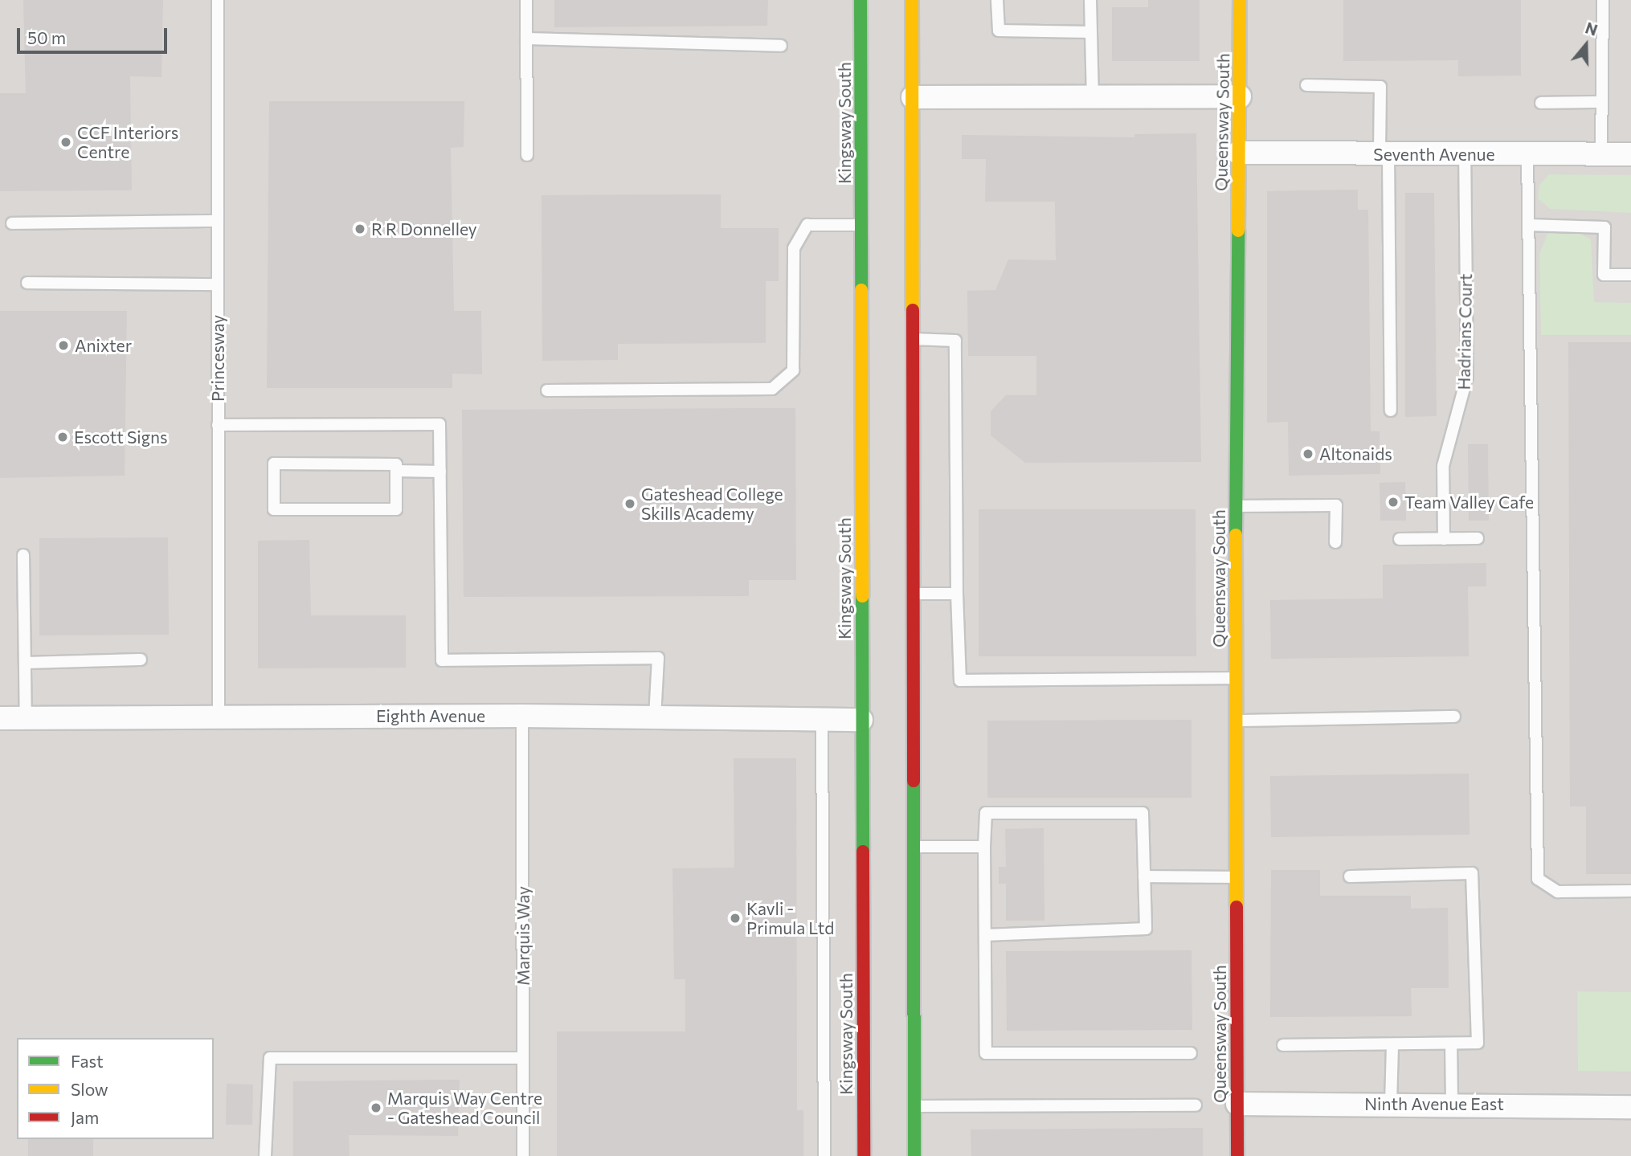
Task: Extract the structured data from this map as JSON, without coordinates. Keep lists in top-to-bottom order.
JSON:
{
  "streets": {
    "street": [
      "Queensway South",
      "Kingsway South",
      "Seventh Avenue",
      "Eighth Avenue",
      "Ninth Avenue East"
    ],
    "lane": ["Hadrians Court", "Princesway", "Marquis Way"]
  },
  "crossings": [
    ["Queensway South", "Seventh Avenue"],
    ["Queensway South", "Ninth Avenue East"],
    ["Kingsway South", "Eighth Avenue"],
    ["Seventh Avenue", "Hadrians Court"],
    ["Princesway", "Eighth Avenue"],
    ["Eighth Avenue", "Marquis Way"]
  ],
  "places": [
    "CCF Interiors Centre",
    "R R Donnelley",
    "Anixter",
    "Escott Signs",
    "Altonaids",
    "Team Valley Cafe",
    "Gateshead College Skills Academy",
    "Kavli - Primula Ltd",
    "Marquis Way Centre - Gateshead Council"
  ],
  "legend": ["Fast", "Slow", "Jam"],
  "scale_bar": "50 m",
  "north": "top"
}
